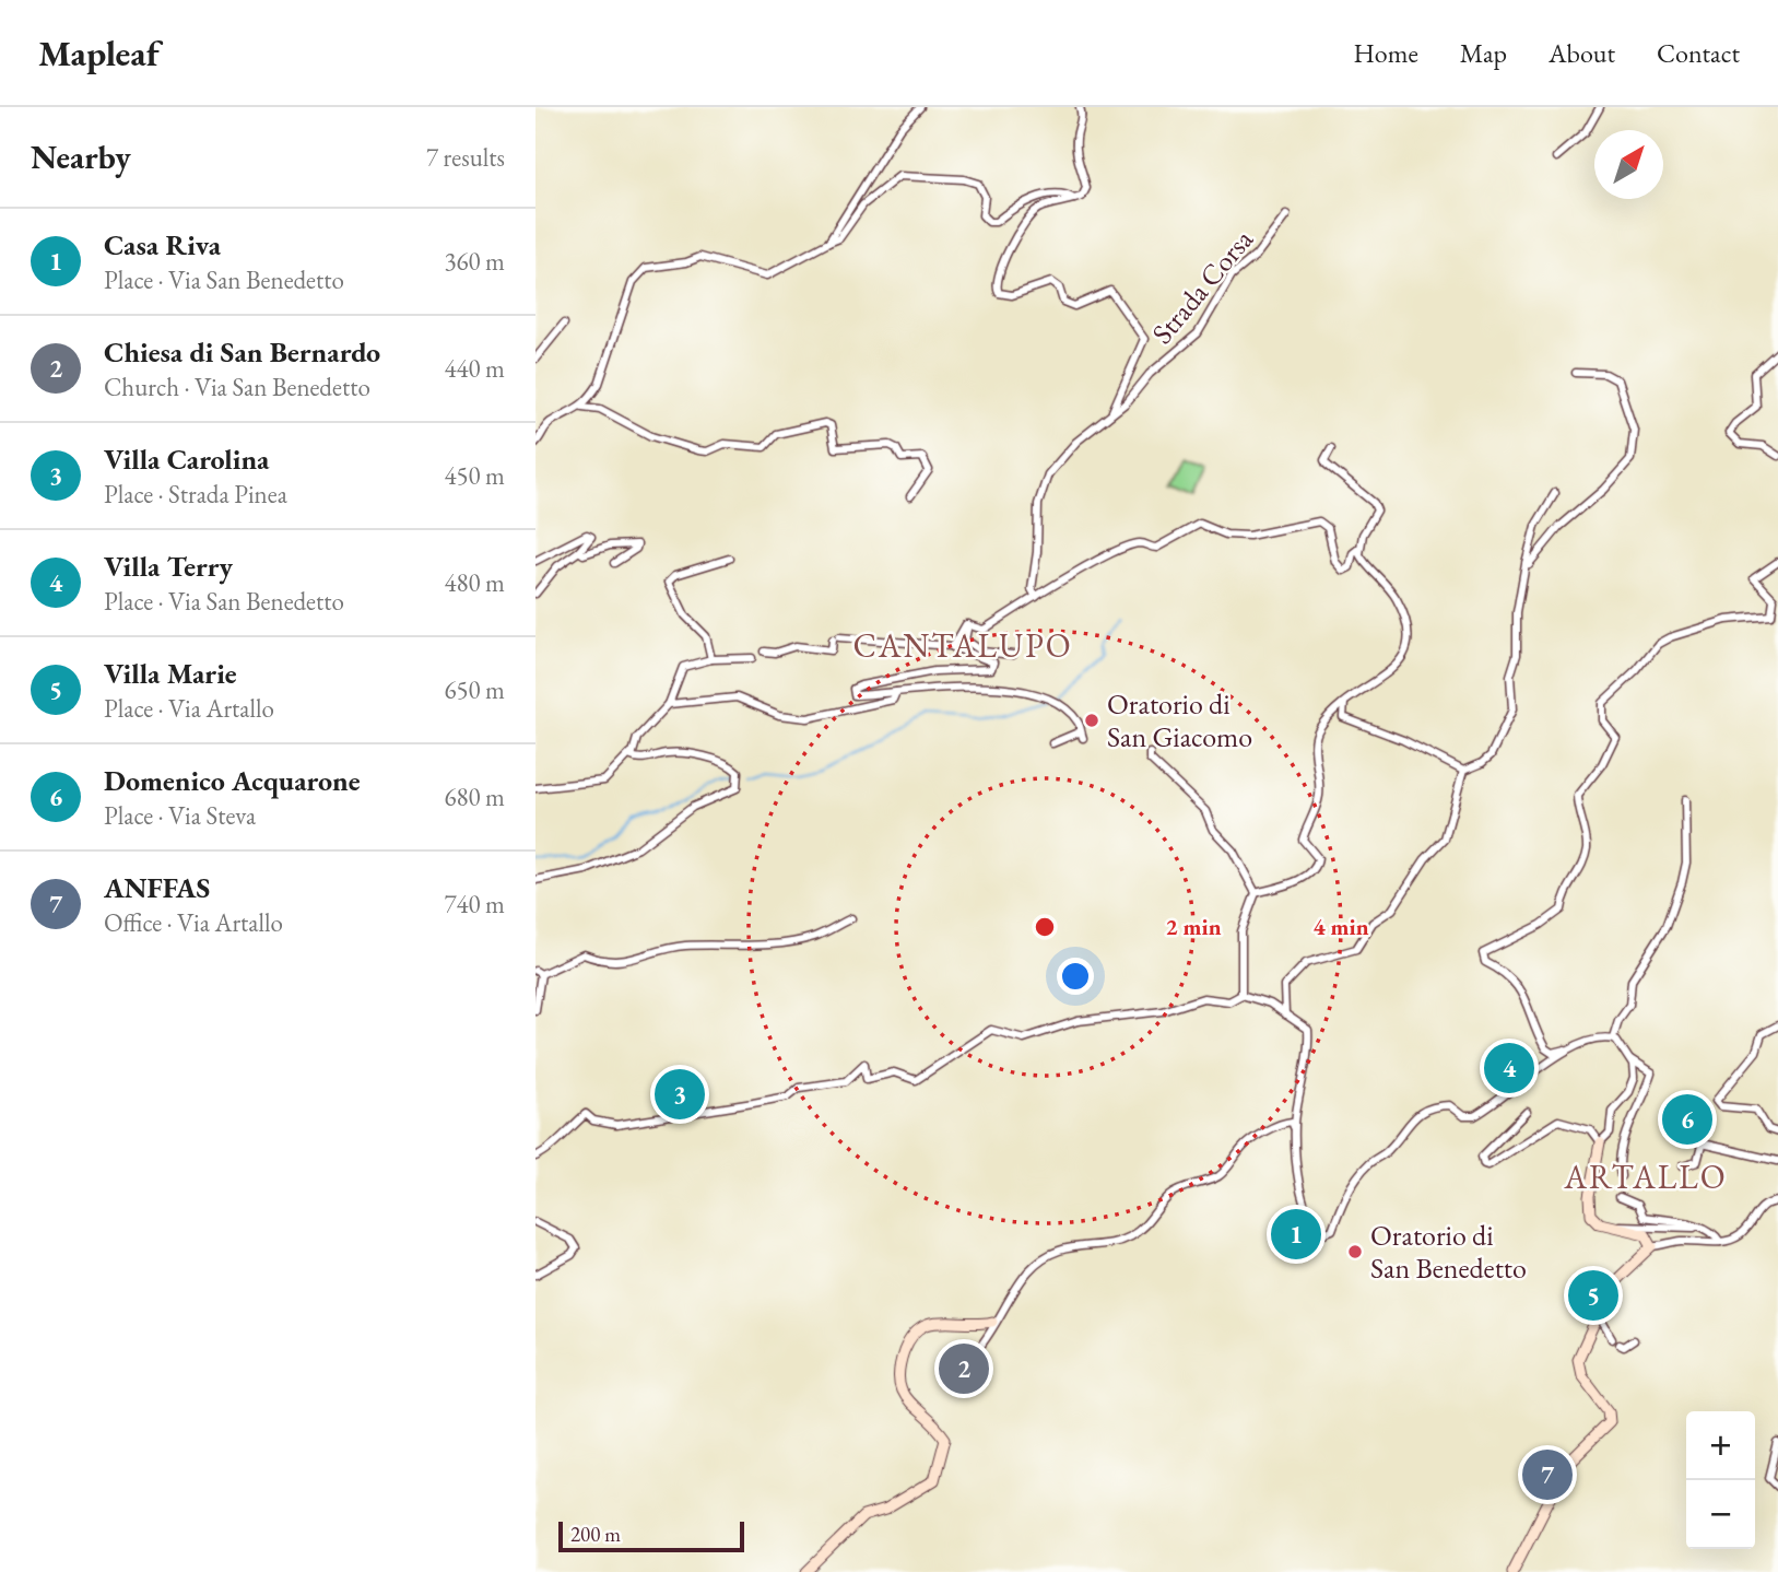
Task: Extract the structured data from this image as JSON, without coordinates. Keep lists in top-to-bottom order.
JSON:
{
  "streets": {
    "street": ["Strada Corsa"]
  },
  "districts": ["CANTALUPO", "ARTALLO"],
  "places": ["Oratorio di San Giacomo", "Oratorio di San Benedetto"],
  "scale_bar": "200 m",
  "north": "top right",
  "page": {
    "header": "Mapleaf",
    "nav": [
      "Home",
      "Map",
      "About",
      "Contact"
    ],
    "heading": ["Nearby", "7 results"],
    "list": [
      {
        "mark": "1",
        "name": "Casa Riva",
        "note": "Place · Via San Benedetto",
        "value": "360 m"
      },
      {
        "mark": "2",
        "name": "Chiesa di San Bernardo",
        "note": "Church · Via San Benedetto",
        "value": "440 m"
      },
      {
        "mark": "3",
        "name": "Villa Carolina",
        "note": "Place · Strada Pinea",
        "value": "450 m"
      },
      {
        "mark": "4",
        "name": "Villa Terry",
        "note": "Place · Via San Benedetto",
        "value": "480 m"
      },
      {
        "mark": "5",
        "name": "Villa Marie",
        "note": "Place · Via Artallo",
        "value": "650 m"
      },
      {
        "mark": "6",
        "name": "Domenico Acquarone",
        "note": "Place · Via Steva",
        "value": "680 m"
      },
      {
        "mark": "7",
        "name": "ANFFAS",
        "note": "Office · Via Artallo",
        "value": "740 m"
      }
    ],
    "pins": [
      "4",
      "3",
      "6",
      "1",
      "5",
      "2",
      "7"
    ],
    "map_buttons": ["+", "−"],
    "scale": "200 m"
  },
  "rings": ["2 min", "4 min"]
}
